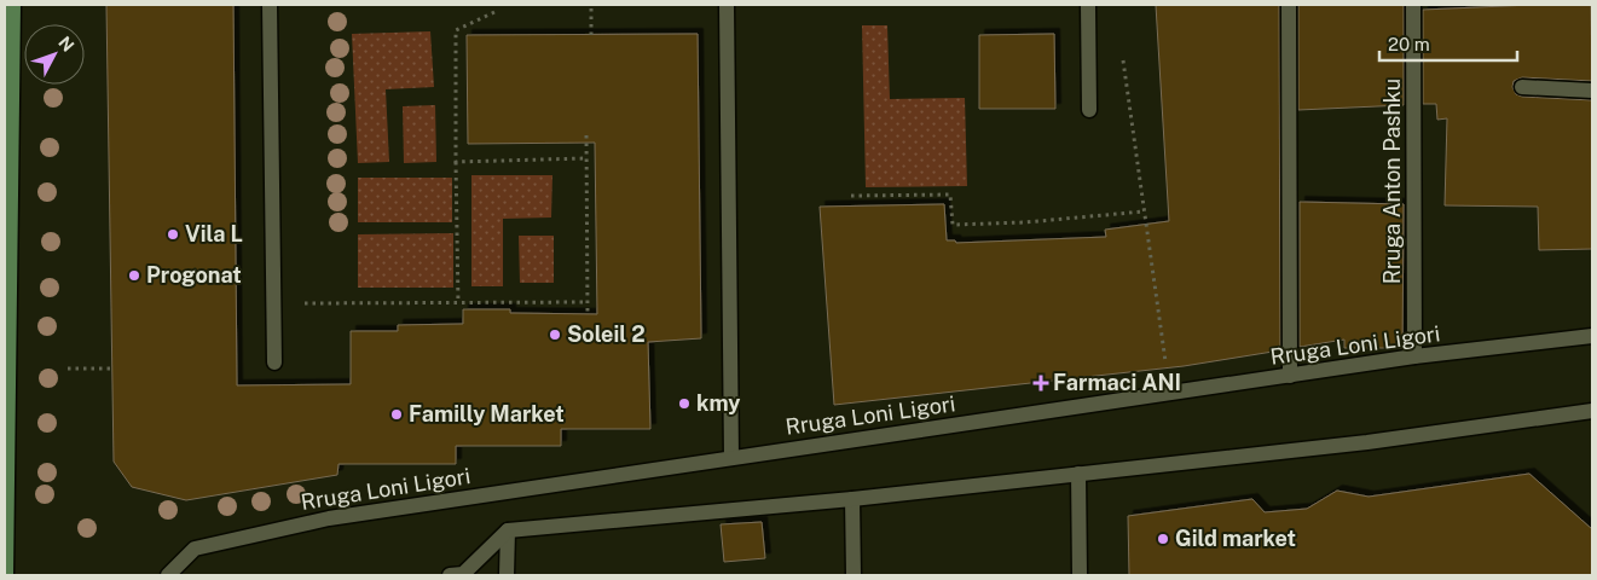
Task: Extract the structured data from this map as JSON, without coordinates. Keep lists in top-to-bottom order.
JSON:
{
  "streets": {
    "street": ["Rruga Anton Pashku", "Rruga Loni Ligori"]
  },
  "crossings": [
    ["Rruga Anton Pashku", "Rruga Loni Ligori"]
  ],
  "places": {
    "other": [
      "Vila L",
      "Progonat",
      "Soleil 2",
      "kmy",
      "Familly Market",
      "Gild market"
    ],
    "health": ["Farmaci ANI"]
  },
  "scale_bar": "20 m",
  "north": "top right"
}
